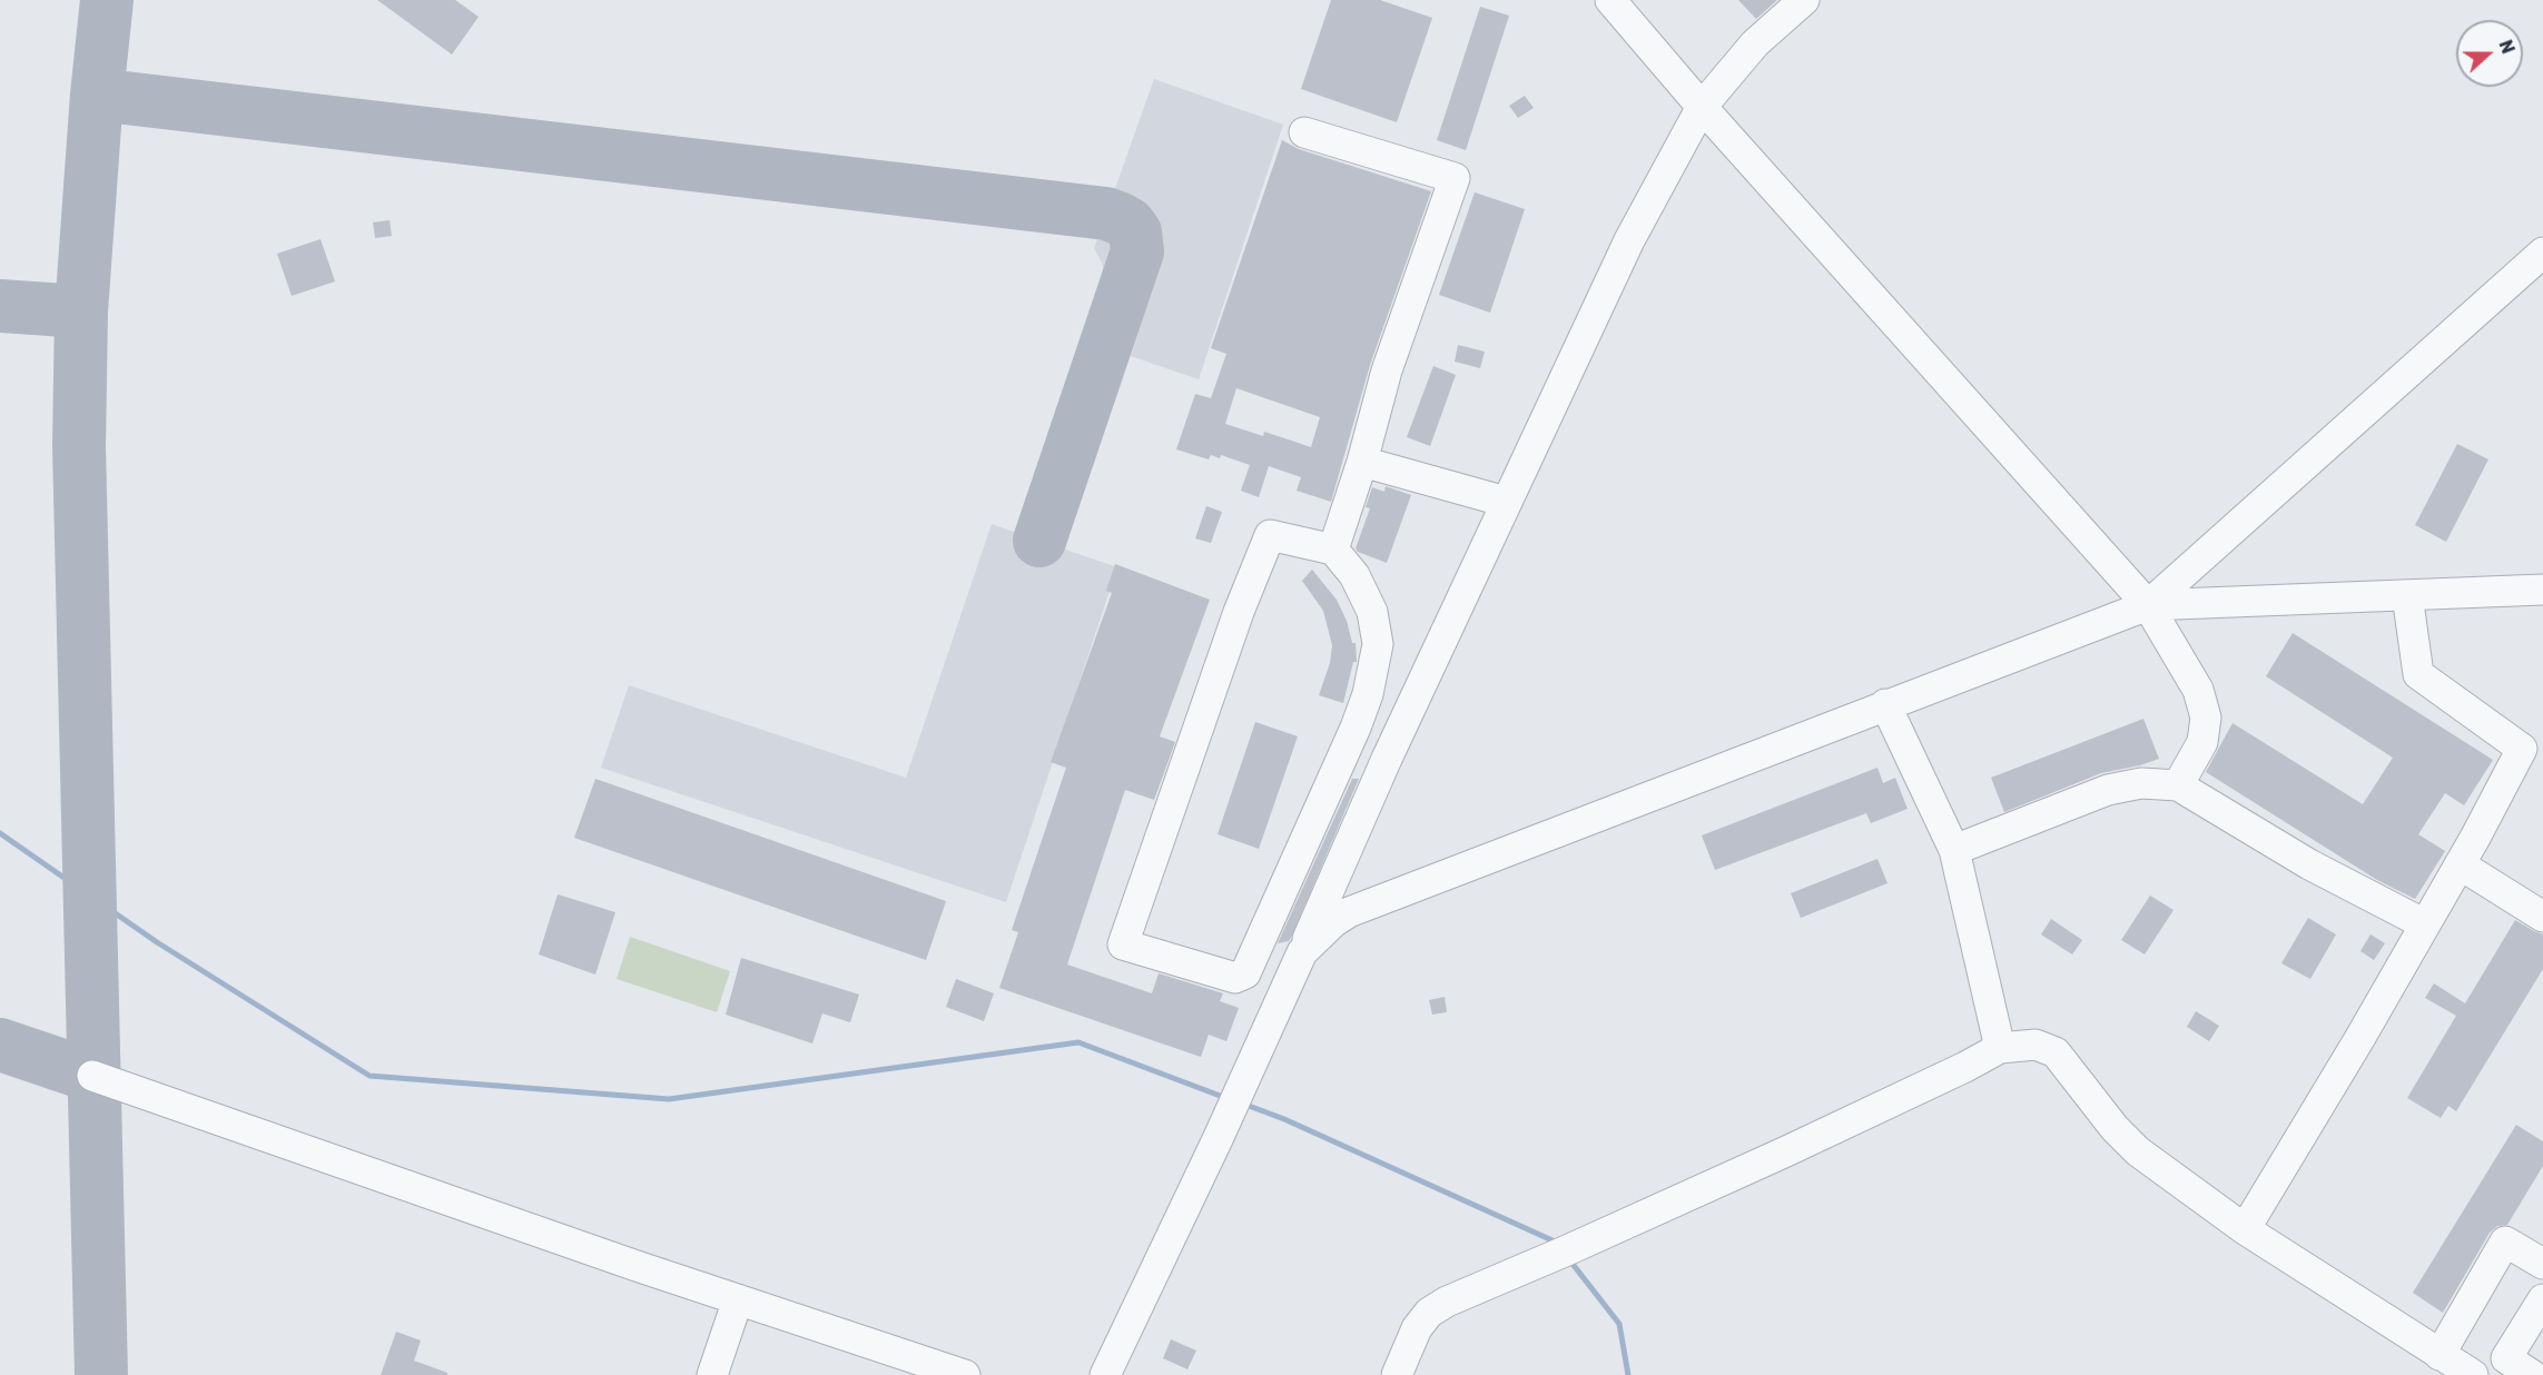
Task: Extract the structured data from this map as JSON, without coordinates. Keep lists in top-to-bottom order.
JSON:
{
  "north": "right"
}
